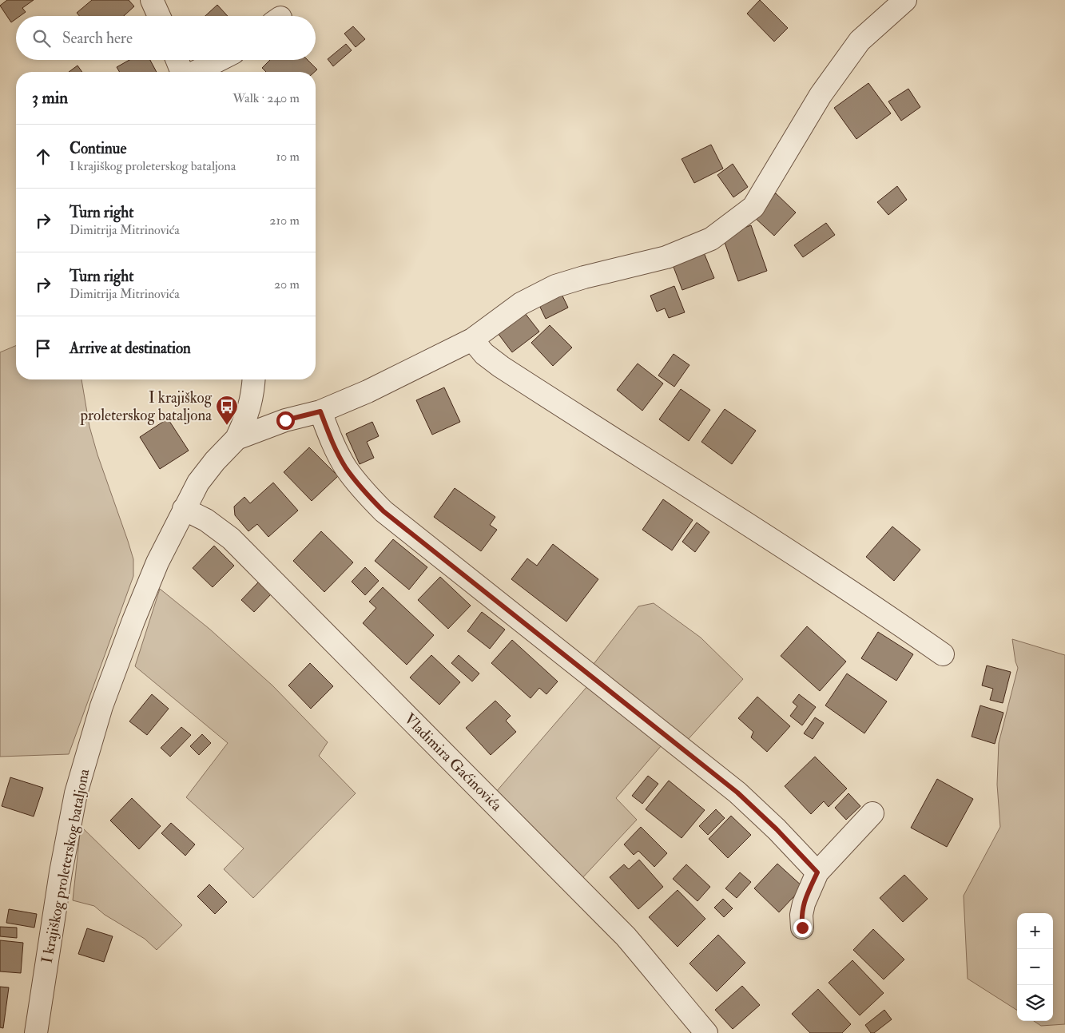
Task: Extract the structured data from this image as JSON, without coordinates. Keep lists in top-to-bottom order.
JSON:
{
  "streets": {
    "street": ["Vladimira Gaćinovića", "I krajiškog proleterskog bataljona"]
  },
  "crossings": [
    ["Vladimira Gaćinovića", "I krajiškog proleterskog bataljona"]
  ],
  "places": {
    "bus stop": ["I krajiškog proleterskog bataljona"]
  },
  "page": {
    "search": "Search here",
    "heading": ["3 min", "Walk · 240 m"],
    "list": [
      ["Continue", "I krajiškog proleterskog bataljona", "10 m"],
      ["Turn right", "Dimitrija Mitrinovića", "210 m"],
      ["Turn right", "Dimitrija Mitrinovića", "20 m"],
      "Arrive at destination"
    ],
    "map_buttons": ["+", "−"]
  }
}
